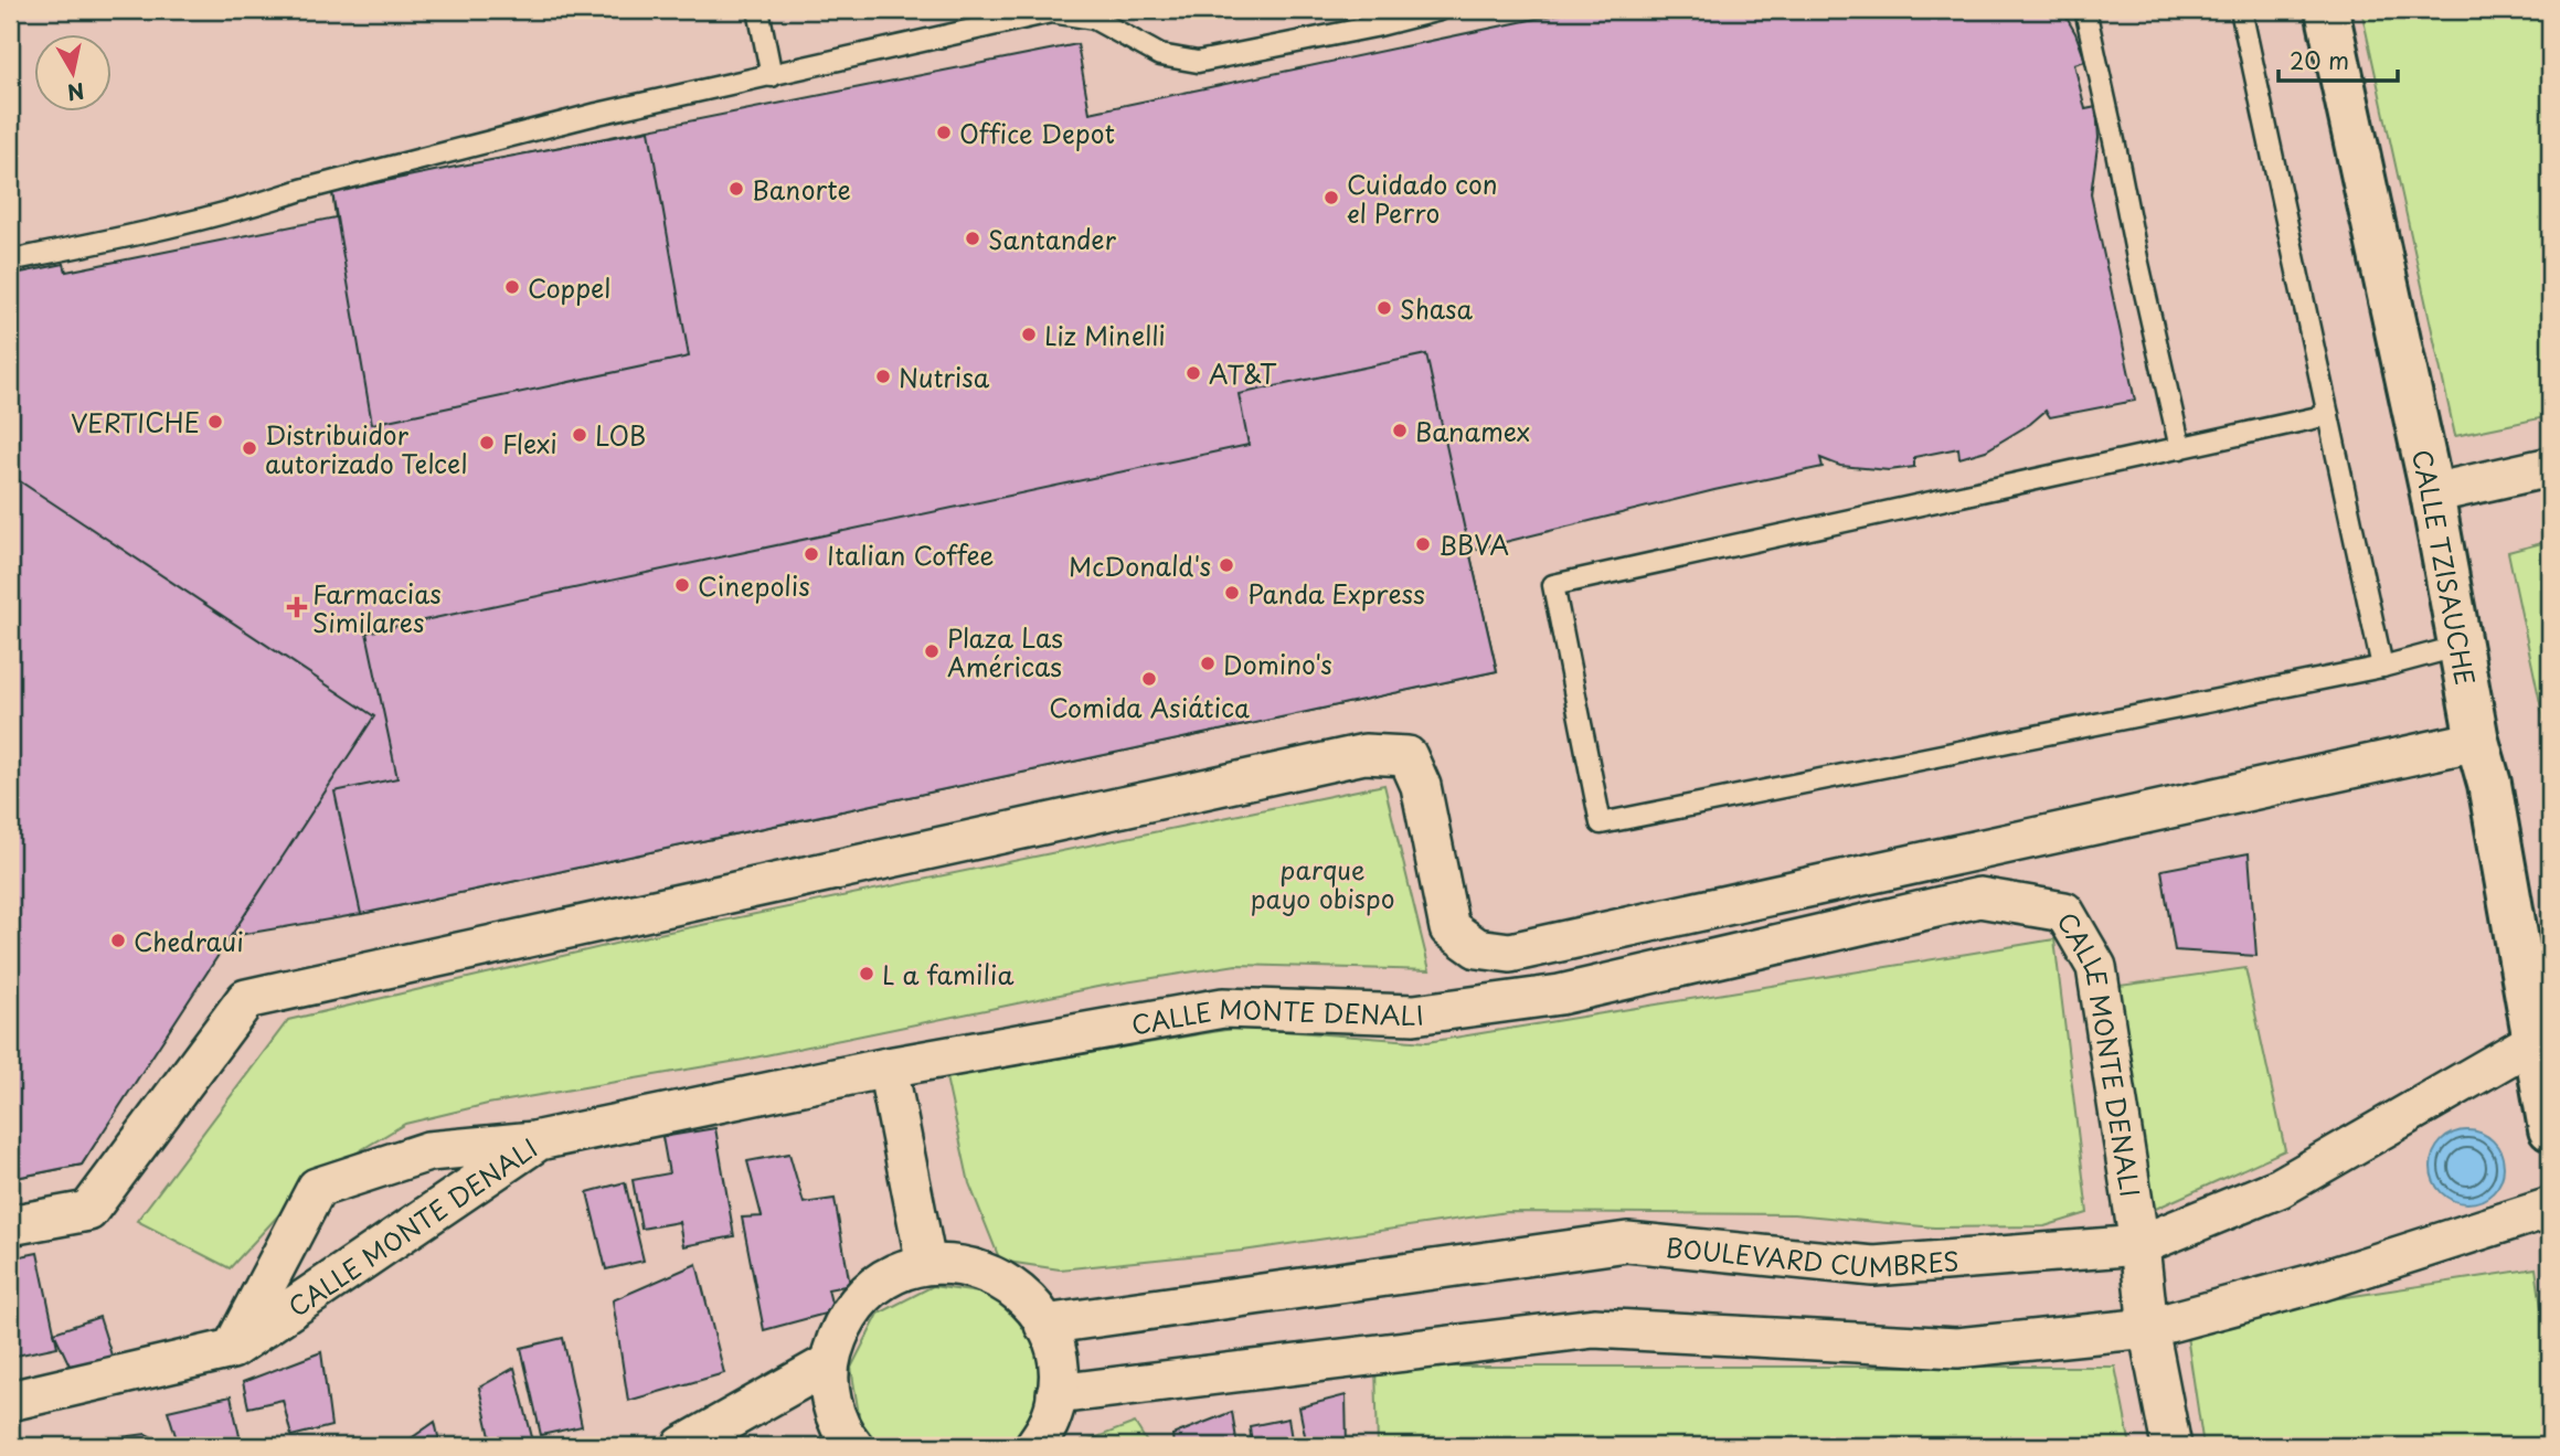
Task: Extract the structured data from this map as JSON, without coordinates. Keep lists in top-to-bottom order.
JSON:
{
  "streets": {
    "street": ["CALLE TZISAUCHE", "CALLE MONTE DENALI", "BOULEVARD CUMBRES"]
  },
  "crossings": [
    ["CALLE TZISAUCHE", "BOULEVARD CUMBRES"],
    ["CALLE MONTE DENALI", "BOULEVARD CUMBRES"]
  ],
  "parks": ["parque payo obispo"],
  "places": {
    "other": [
      "Office Depot",
      "Banorte",
      "Cuidado con el Perro",
      "Santander",
      "Coppel",
      "Shasa",
      "Liz Minelli",
      "AT&T",
      "Nutrisa",
      "VERTICHE",
      "Banamex",
      "LOB",
      "Flexi",
      "Distribuidor autorizado Telcel",
      "BBVA",
      "Italian Coffee",
      "McDonald's",
      "Cinepolis",
      "Panda Express",
      "Plaza Las Américas",
      "Domino's",
      "Comida Asiática",
      "Chedraui",
      "L a familia"
    ],
    "health": ["Farmacias Similares"]
  },
  "scale_bar": "20 m",
  "north": "bottom"
}
